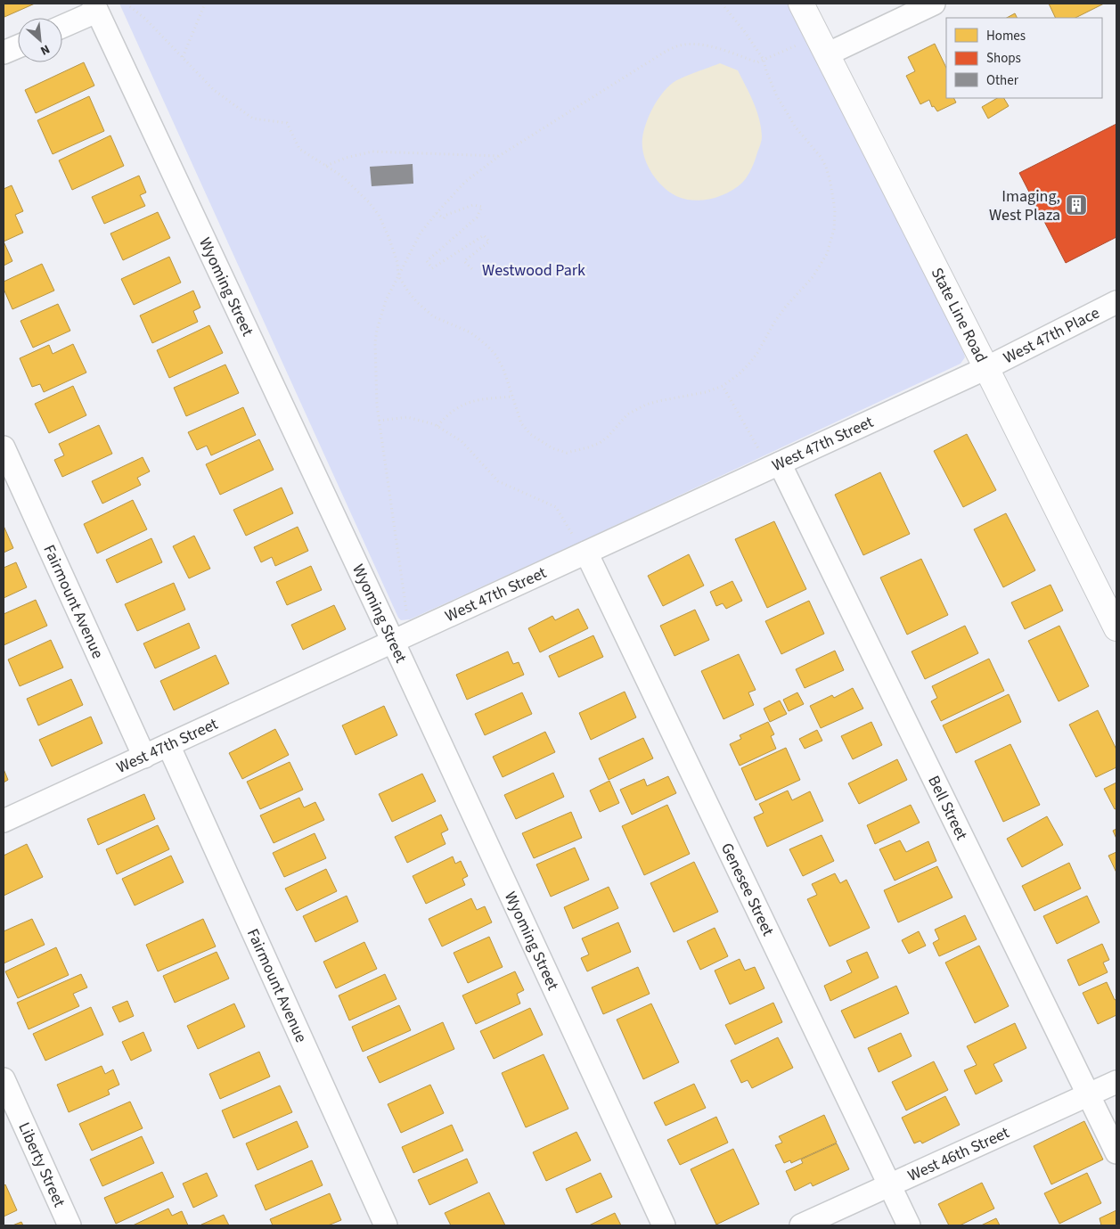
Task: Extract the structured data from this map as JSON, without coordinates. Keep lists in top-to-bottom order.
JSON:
{
  "streets": {
    "street": [
      "Wyoming Street",
      "State Line Road",
      "West 47th Place",
      "West 47th Street",
      "Fairmount Avenue",
      "Bell Street",
      "Genesee Street",
      "West 46th Street",
      "Liberty Street"
    ]
  },
  "crossings": [
    ["Wyoming Street", "West 47th Street"],
    ["State Line Road", "West 47th Place"],
    ["State Line Road", "West 47th Street"],
    ["West 47th Place", "West 47th Street"],
    ["West 47th Street", "Fairmount Avenue"],
    ["West 47th Street", "Bell Street"],
    ["West 47th Street", "Genesee Street"],
    ["Bell Street", "West 46th Street"],
    ["Genesee Street", "West 46th Street"]
  ],
  "parks": ["Westwood Park"],
  "places": {
    "building": ["Imaging, West Plaza"]
  },
  "legend": ["Homes", "Shops", "Other"],
  "north": "bottom right"
}
